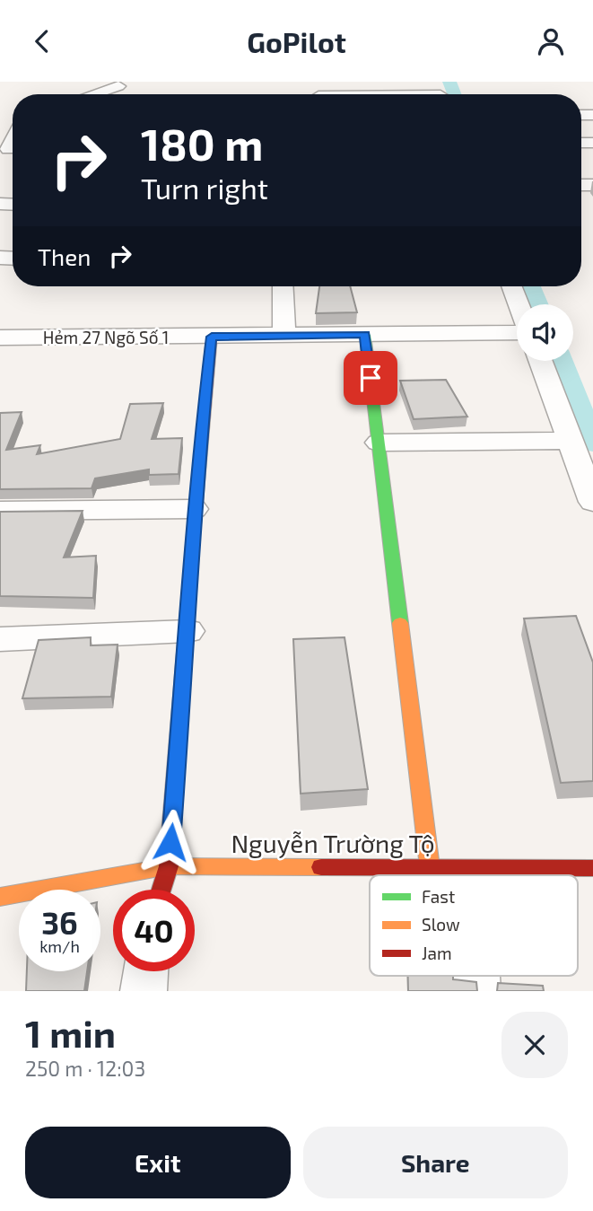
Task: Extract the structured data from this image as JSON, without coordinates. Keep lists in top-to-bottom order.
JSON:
{
  "streets": {
    "street": ["Hẻm 27 Ngõ Số 1", "Nguyễn Trường Tộ"]
  },
  "legend": ["Fast", "Slow", "Jam"],
  "page": {
    "header": "GoPilot",
    "turn": ["180 m", "Turn right"],
    "then": "Then",
    "speed": "36 km/h",
    "limit": "40",
    "heading": ["1 min", "250 m · 12:03"],
    "buttons": ["Exit", "Share"]
  }
}
